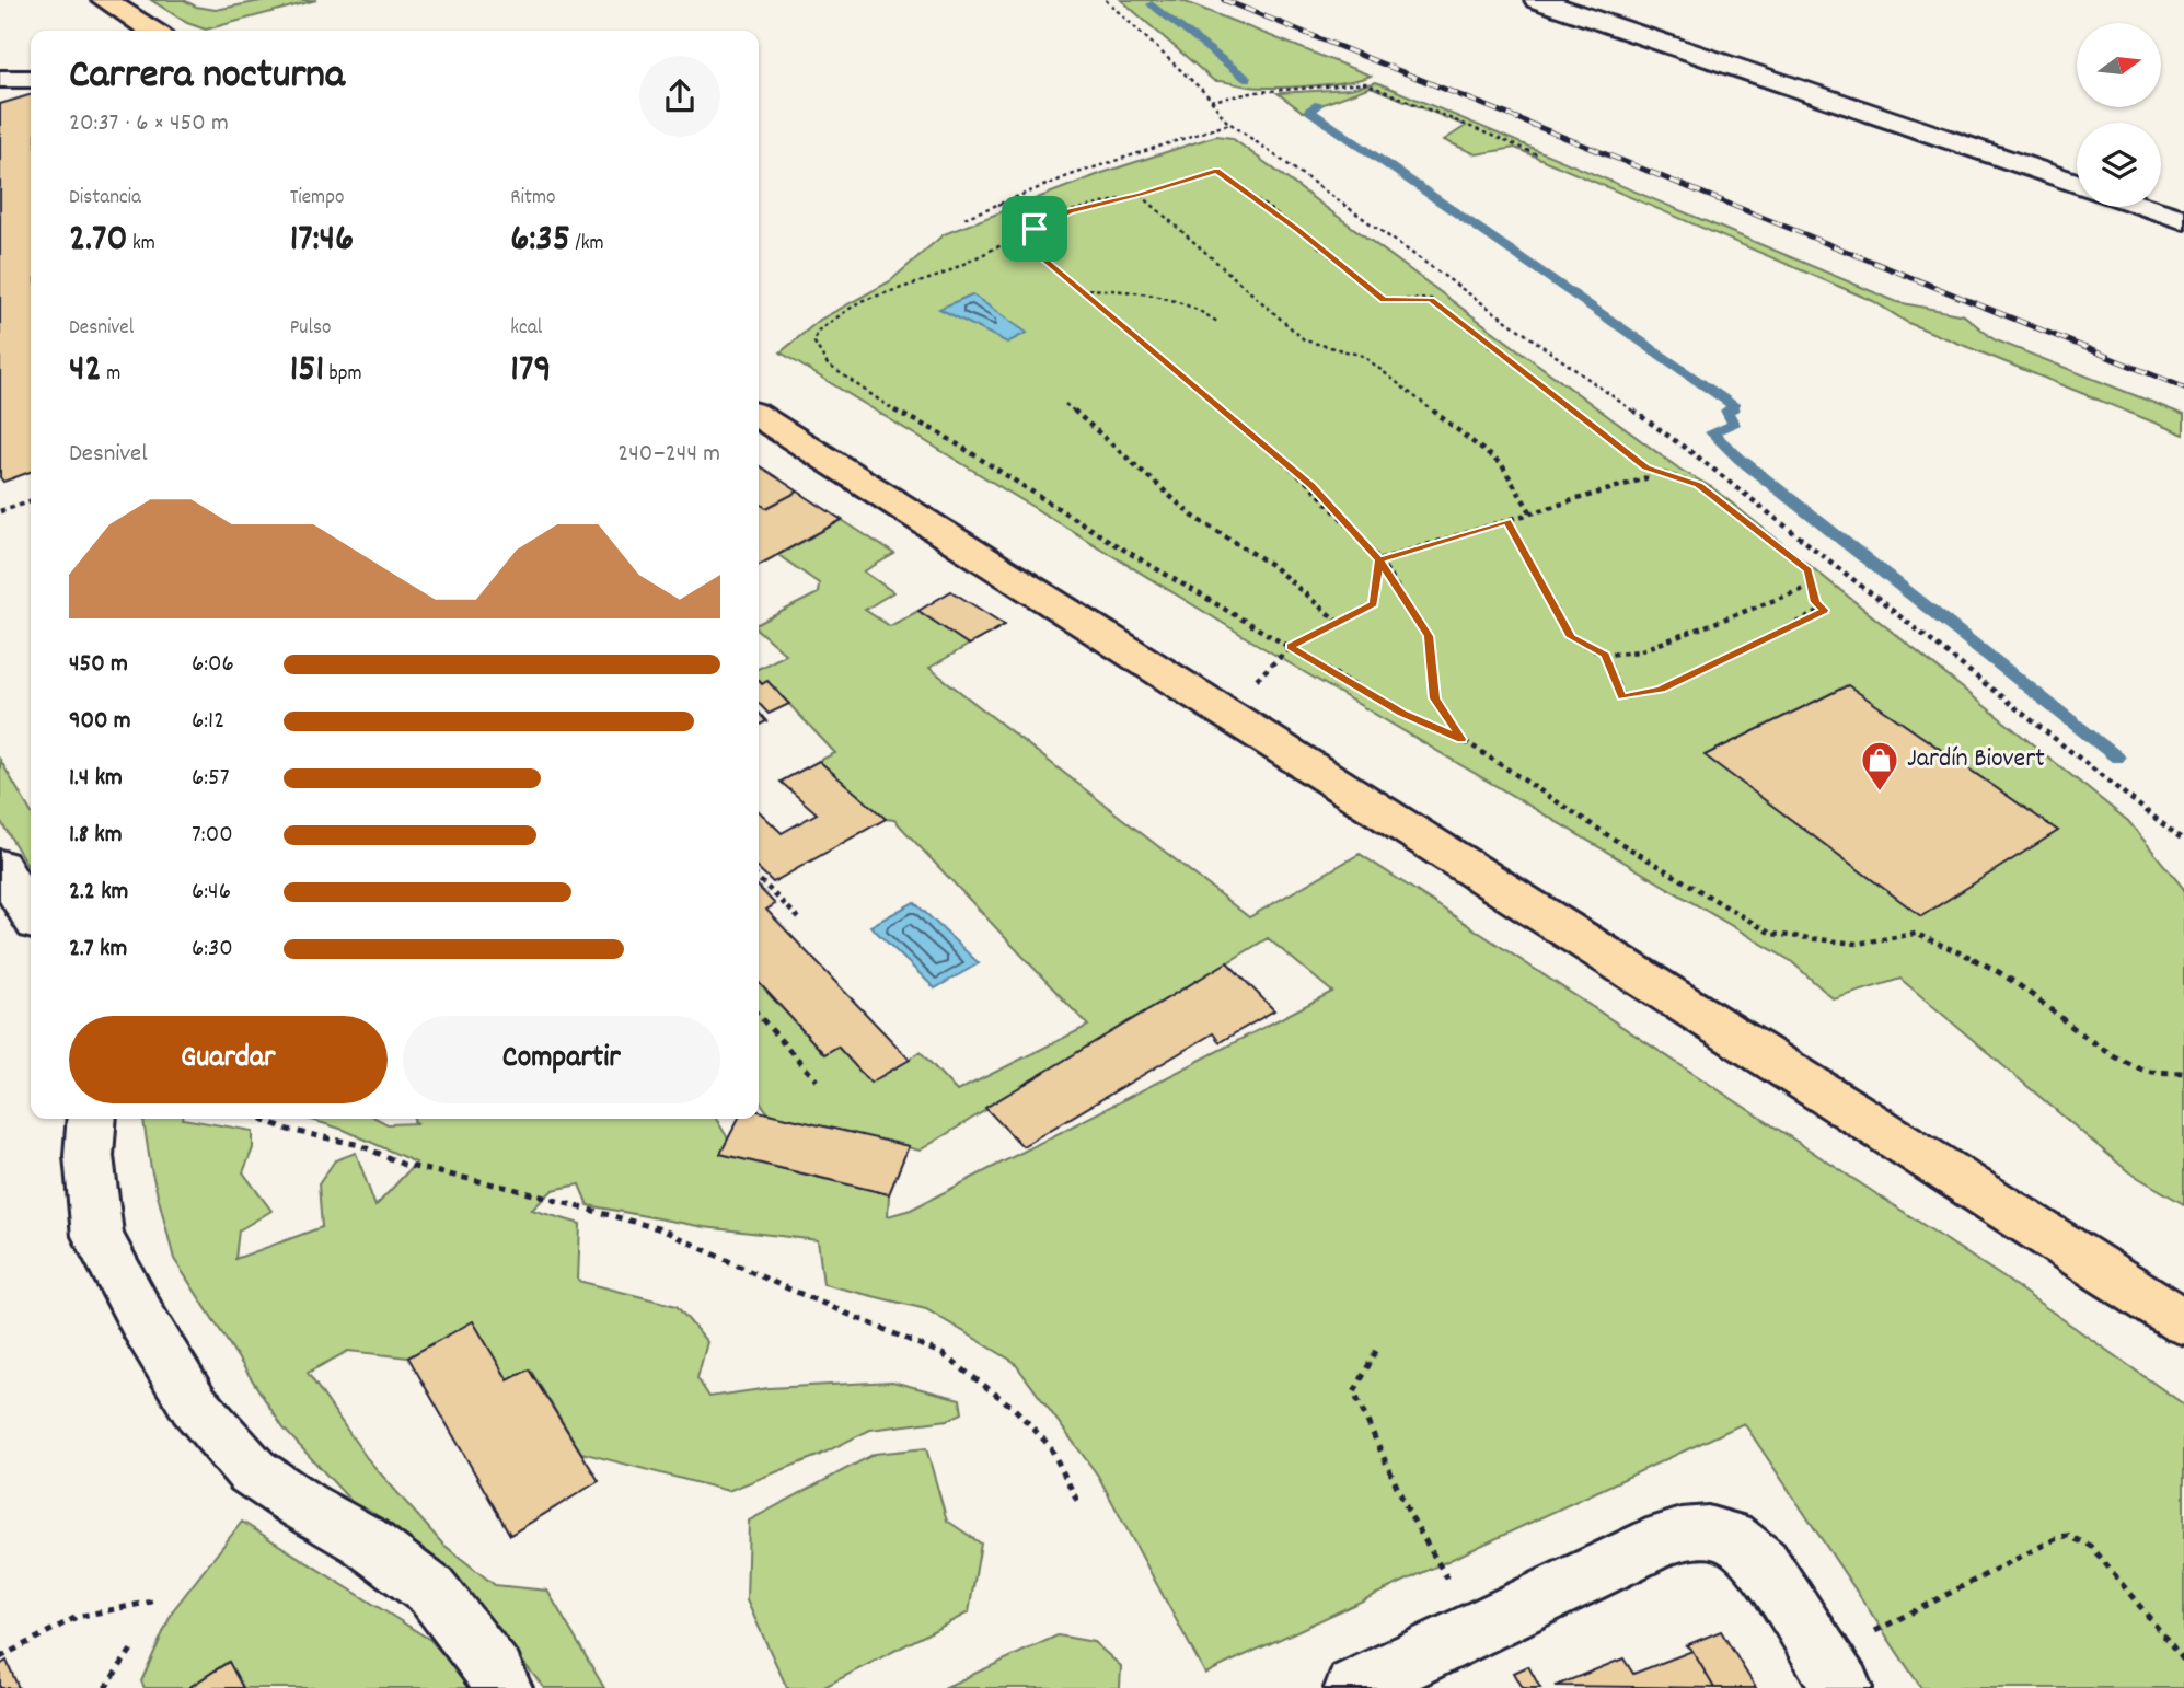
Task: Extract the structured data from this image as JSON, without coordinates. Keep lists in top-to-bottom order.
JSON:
{
  "places": {
    "shop": ["Jardín Biovert"]
  },
  "north": "right",
  "page": {
    "heading": ["Carrera nocturna", "20:37 · 6 × 450 m"],
    "stats": [
      ["Distancia", "2.70 km"],
      ["Tiempo", "17:46"],
      ["Ritmo", "6:35 /km"],
      ["Desnivel", "42 m"],
      ["Pulso", "151 bpm"],
      ["kcal", "179"]
    ],
    "chart": ["Desnivel", "240–244 m"],
    "list": [
      {
        "name": "450 m",
        "note": "6:06"
      },
      {
        "name": "900 m",
        "note": "6:12"
      },
      {
        "name": "1.4 km",
        "note": "6:57"
      },
      {
        "name": "1.8 km",
        "note": "7:00"
      },
      {
        "name": "2.2 km",
        "note": "6:46"
      },
      {
        "name": "2.7 km",
        "note": "6:30"
      }
    ],
    "buttons": ["Guardar", "Compartir"]
  }
}
